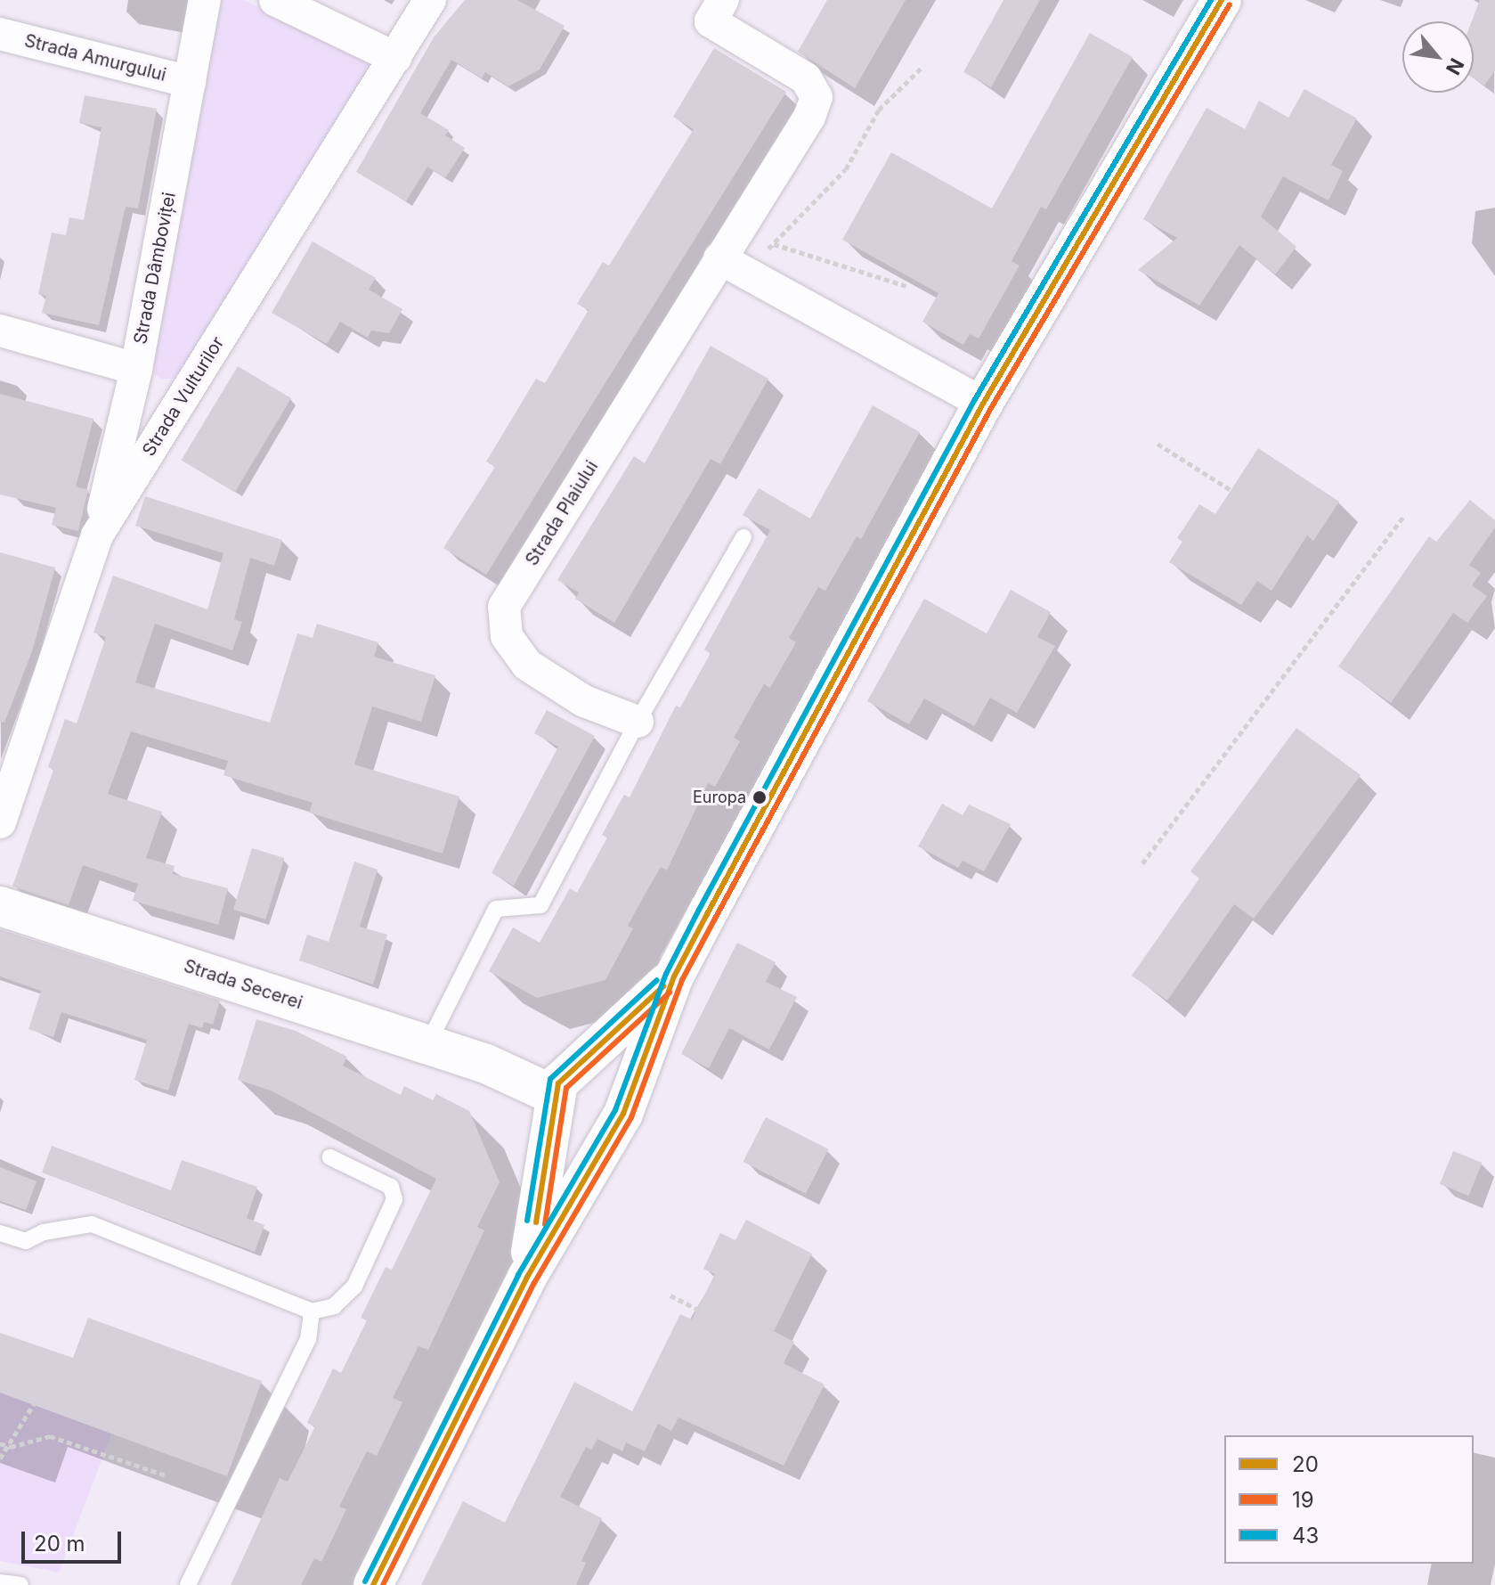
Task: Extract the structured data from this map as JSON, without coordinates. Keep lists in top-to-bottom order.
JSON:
{
  "streets": {
    "main road": ["Strada Secerei"],
    "street": [
      "Strada Amurgului",
      "Strada Dâmboviței",
      "Strada Vulturilor",
      "Strada Plaiului"
    ]
  },
  "crossings": [
    ["Strada Amurgului", "Strada Dâmboviței"],
    ["Strada Dâmboviței", "Strada Vulturilor"]
  ],
  "places": ["Europa"],
  "lines": ["transit line 20", "transit line 43", "transit line 19"],
  "legend": ["20", "19", "43"],
  "scale_bar": "20 m",
  "north": "bottom right"
}
